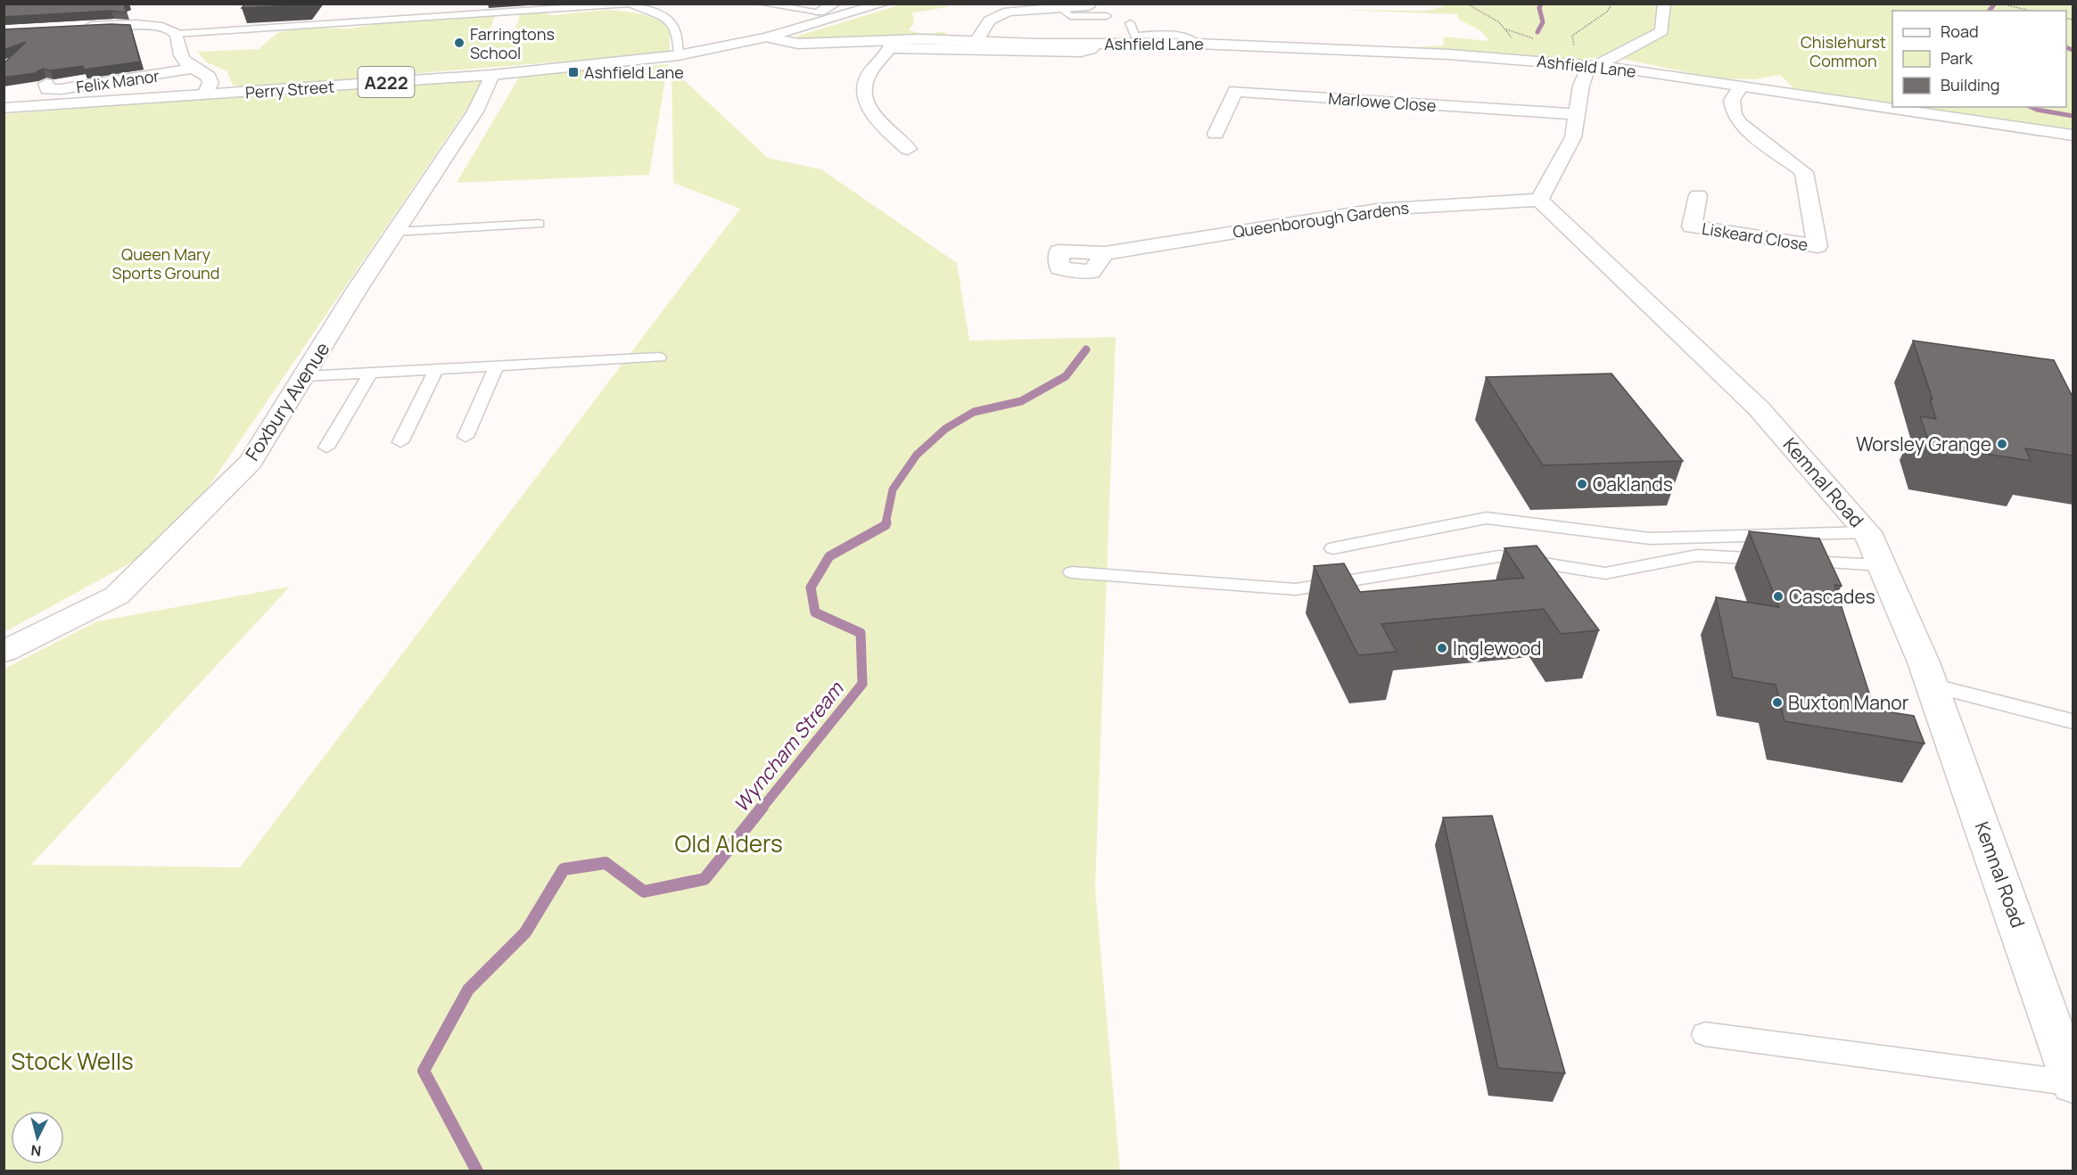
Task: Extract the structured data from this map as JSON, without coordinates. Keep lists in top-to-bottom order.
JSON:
{
  "streets": {
    "street": [
      "Ashfield Lane",
      "Felix Manor",
      "A222",
      "Perry Street",
      "Marlowe Close",
      "Queenborough Gardens",
      "Liskeard Close",
      "Foxbury Avenue",
      "Kemnal Road"
    ]
  },
  "crossings": [
    ["Ashfield Lane", "A222"],
    ["Ashfield Lane", "Perry Street"],
    ["Ashfield Lane", "Liskeard Close"],
    ["A222", "Perry Street"],
    ["Perry Street", "Foxbury Avenue"],
    ["Queenborough Gardens", "Kemnal Road"]
  ],
  "water": ["Wyncham Stream"],
  "parks": [
    "Chislehurst Common",
    "Queen Mary Sports Ground",
    "Old Alders",
    "Stock Wells"
  ],
  "places": {
    "other": [
      "Farringtons School",
      "Worsley Grange",
      "Oaklands",
      "Cascades",
      "Inglewood",
      "Buxton Manor"
    ],
    "transit": ["Ashfield Lane"]
  },
  "legend": ["Road", "Park", "Building"],
  "north": "bottom"
}
